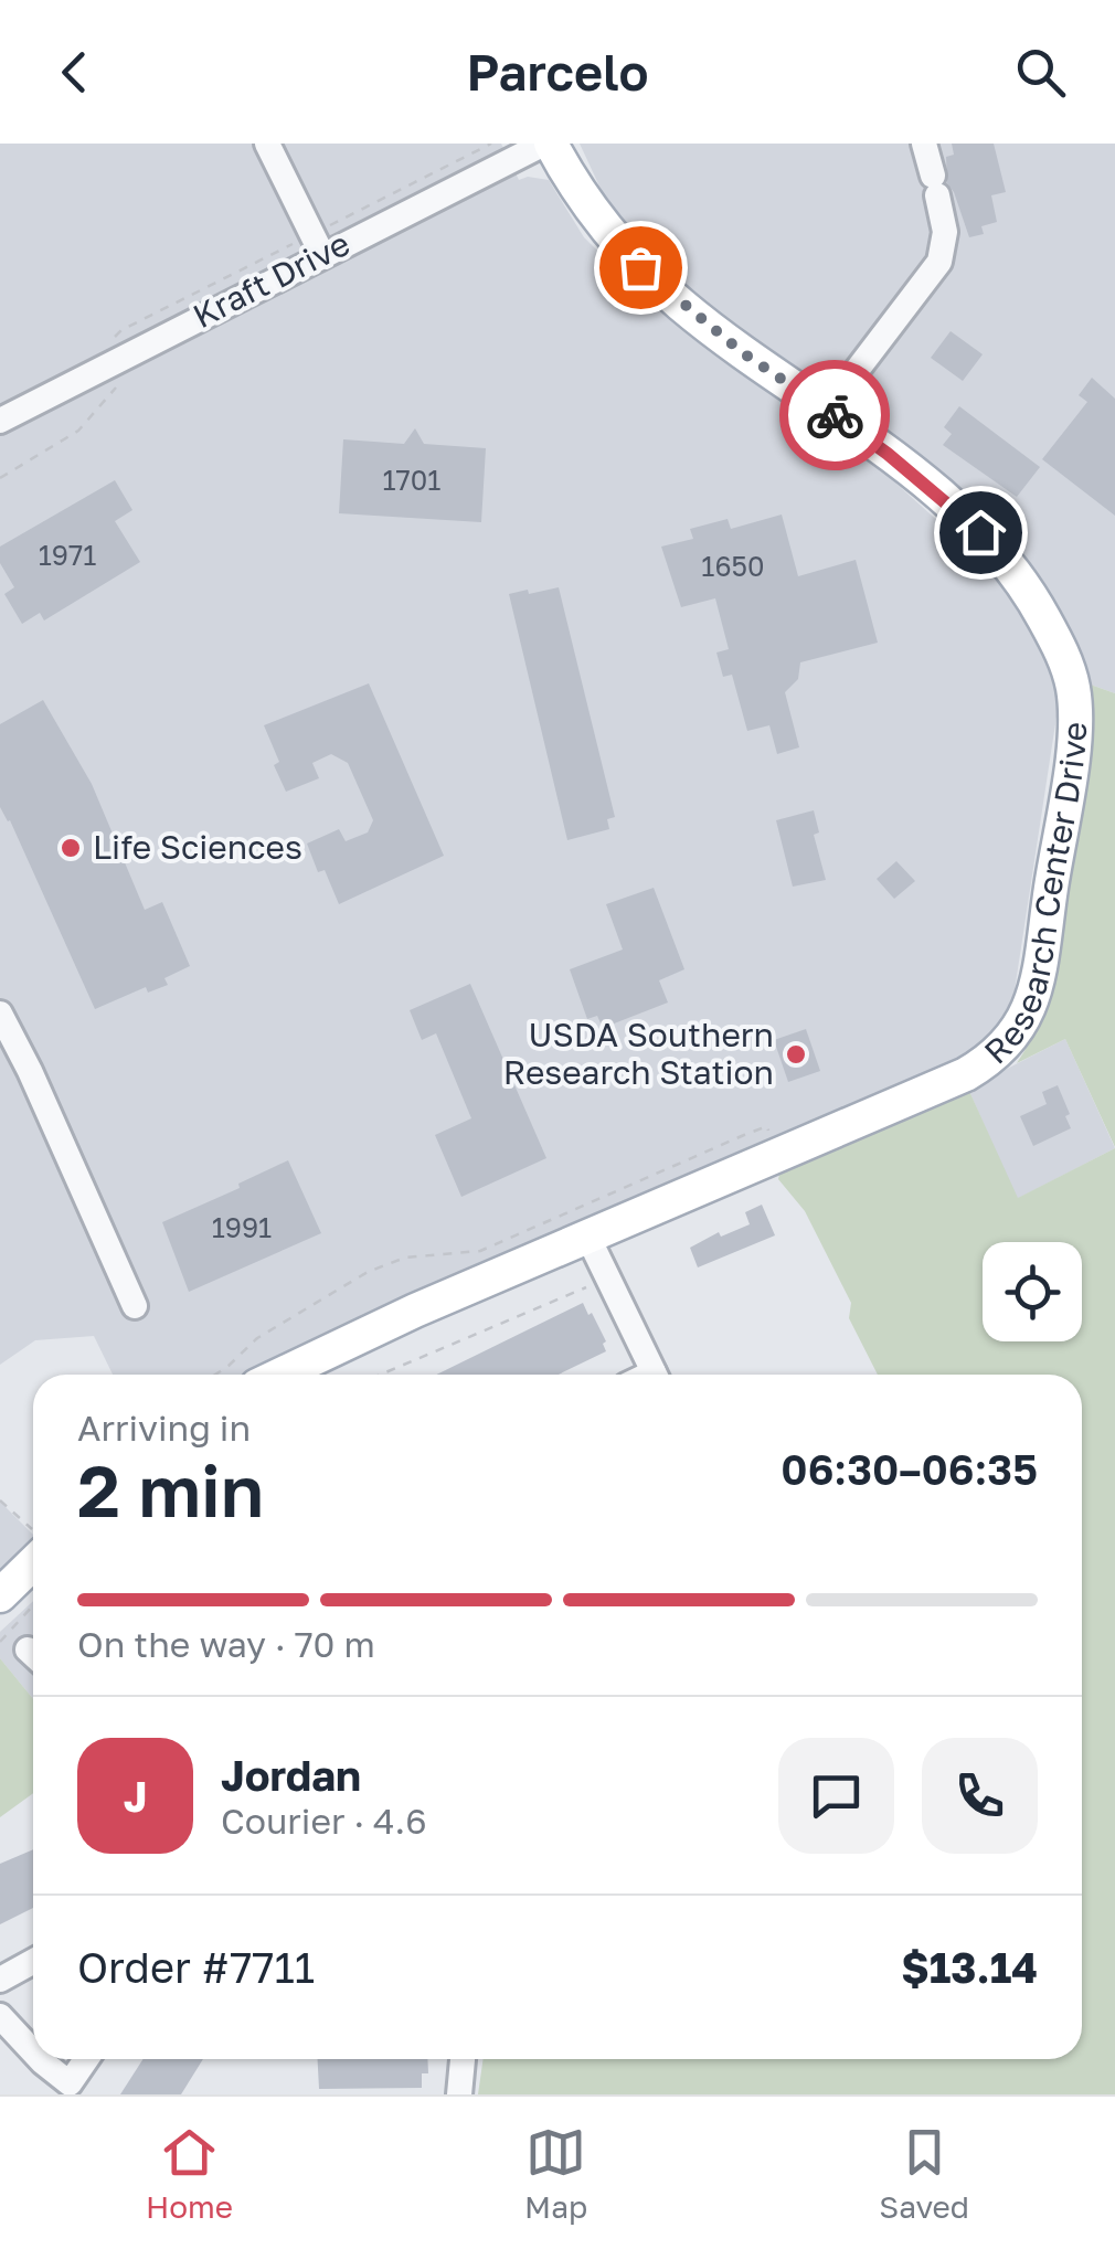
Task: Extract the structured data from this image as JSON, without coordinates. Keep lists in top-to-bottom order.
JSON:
{
  "streets": {
    "main road": ["Research Center Drive"],
    "street": ["Kraft Drive"]
  },
  "crossings": [
    ["Kraft Drive", "Research Center Drive"]
  ],
  "places": ["Life Sciences", "USDA Southern Research Station"],
  "house_numbers": [
    "1701",
    "1971",
    "1650",
    "1991"
  ],
  "page": {
    "header": "Parcelo",
    "heading": ["2 min", "Arriving in", "06:30–06:35"],
    "panel": [
      "Jordan",
      "Courier · 4.6",
      "Order #7711",
      "$13.14"
    ],
    "bar": "On the way · 70 m",
    "round": "J",
    "tabs": ["Home", "Map", "Saved"]
  }
}
